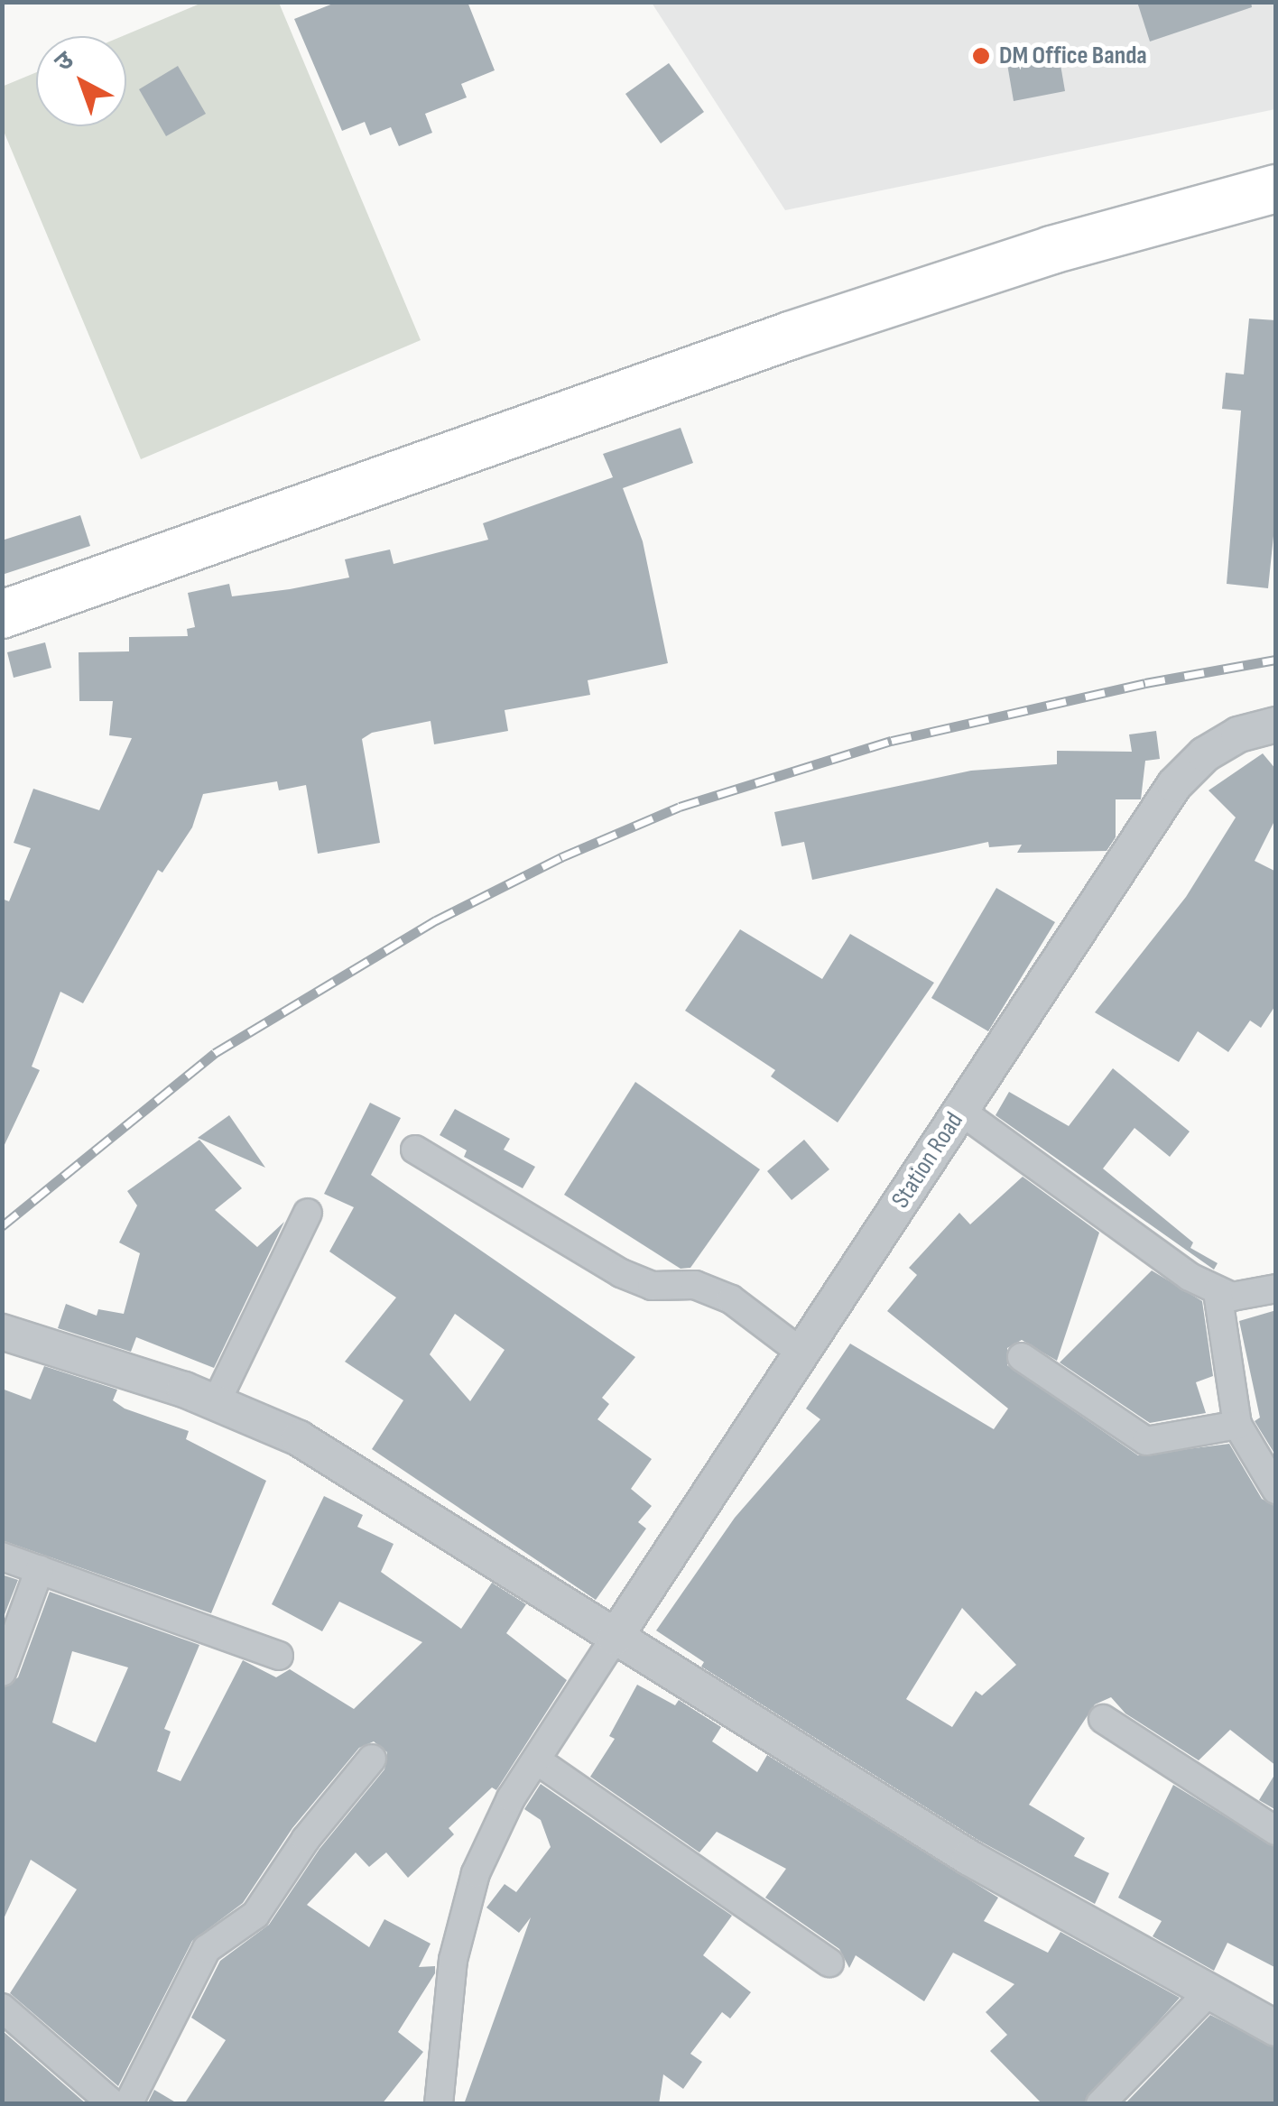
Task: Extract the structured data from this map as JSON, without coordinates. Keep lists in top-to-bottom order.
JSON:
{
  "streets": {
    "street": ["Station Road"]
  },
  "places": ["DM Office Banda"],
  "north": "top left"
}
